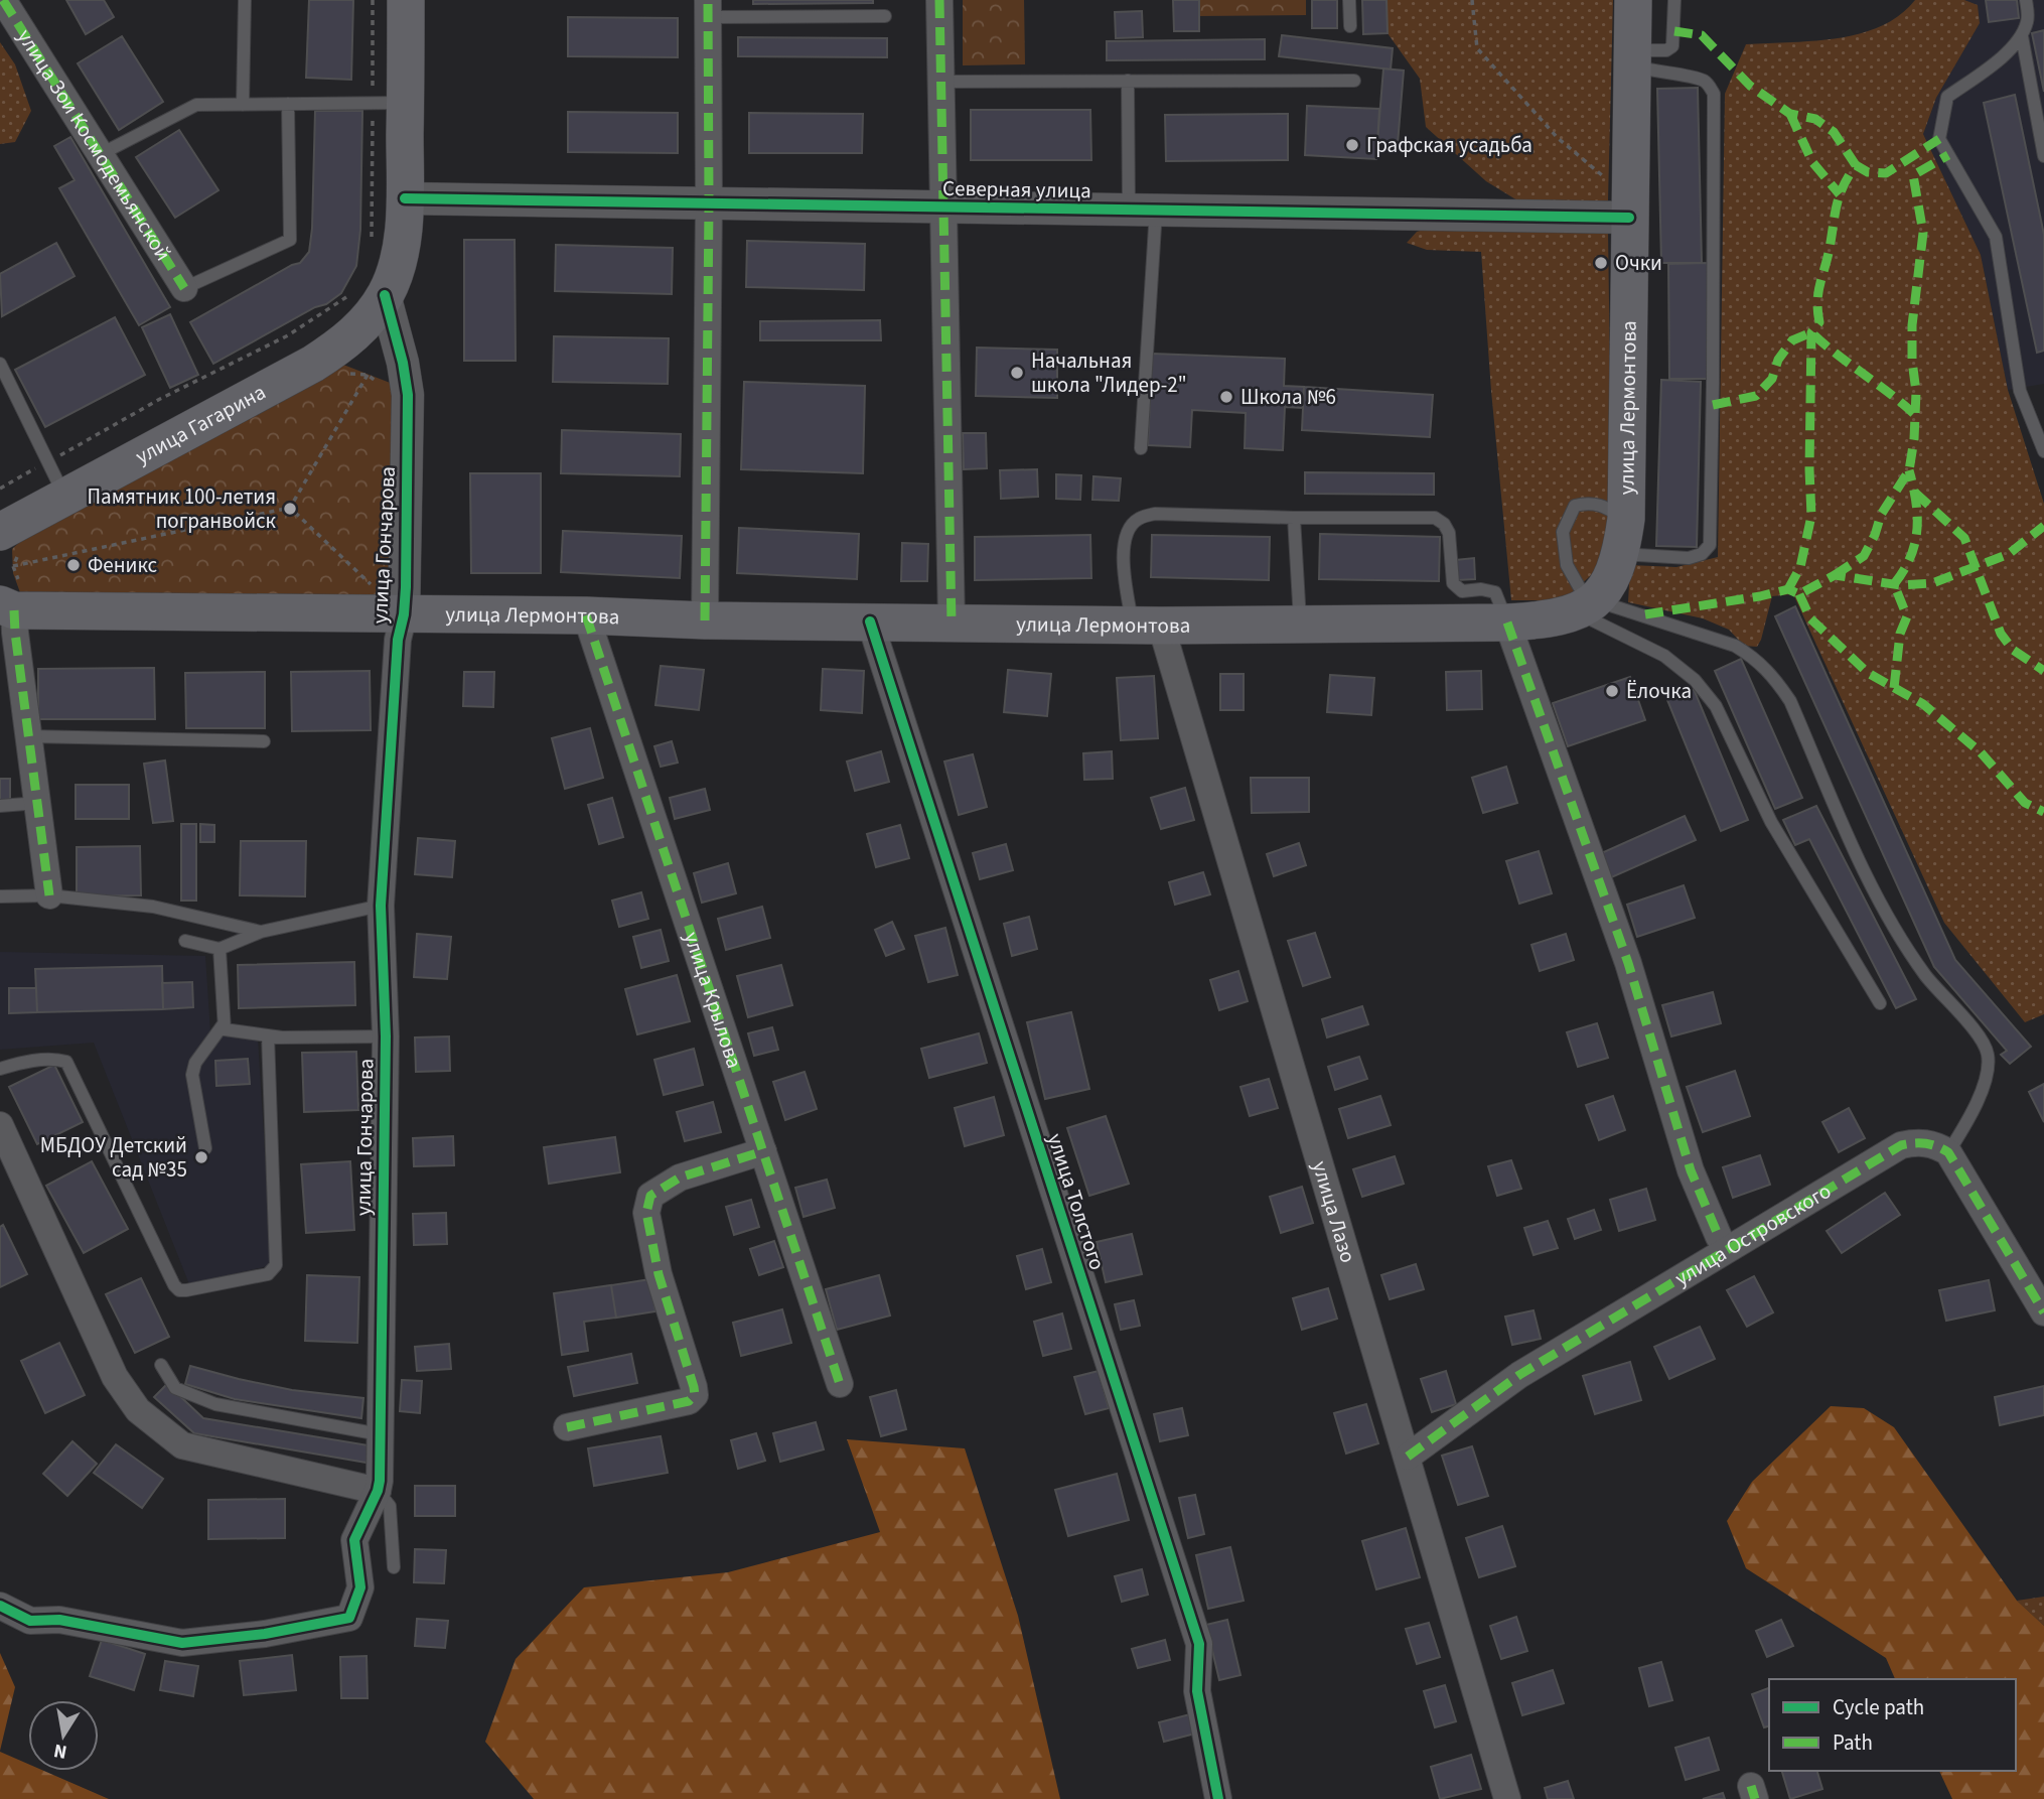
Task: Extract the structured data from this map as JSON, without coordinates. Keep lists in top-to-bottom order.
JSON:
{
  "streets": {
    "main road": ["улица Лермонтова", "улица Гагарина"],
    "street": [
      "улица Зои Космодемьянской",
      "Северная улица",
      "улица Гончарова",
      "улица Крылова",
      "улица Толстого",
      "улица Лазо",
      "улица Островского"
    ]
  },
  "crossings": [
    ["Северная улица", "улица Лермонтова"],
    ["улица Лермонтова", "улица Гончарова"],
    ["улица Лермонтова", "улица Крылова"],
    ["улица Лермонтова", "улица Толстого"],
    ["улица Лермонтова", "улица Лазо"],
    ["улица Лермонтова", "улица Островского"],
    ["улица Гагарина", "улица Гончарова"],
    ["улица Лазо", "улица Островского"]
  ],
  "places": [
    "Графская усадьба",
    "Очки",
    "Начальная школа \"Лидер-2\"",
    "Школа №6",
    "Памятник 100-летия погранвойск",
    "Феникс",
    "Ёлочка",
    "МБДОУ Детский сад №35"
  ],
  "legend": ["Cycle path", "Path"],
  "north": "bottom"
}
